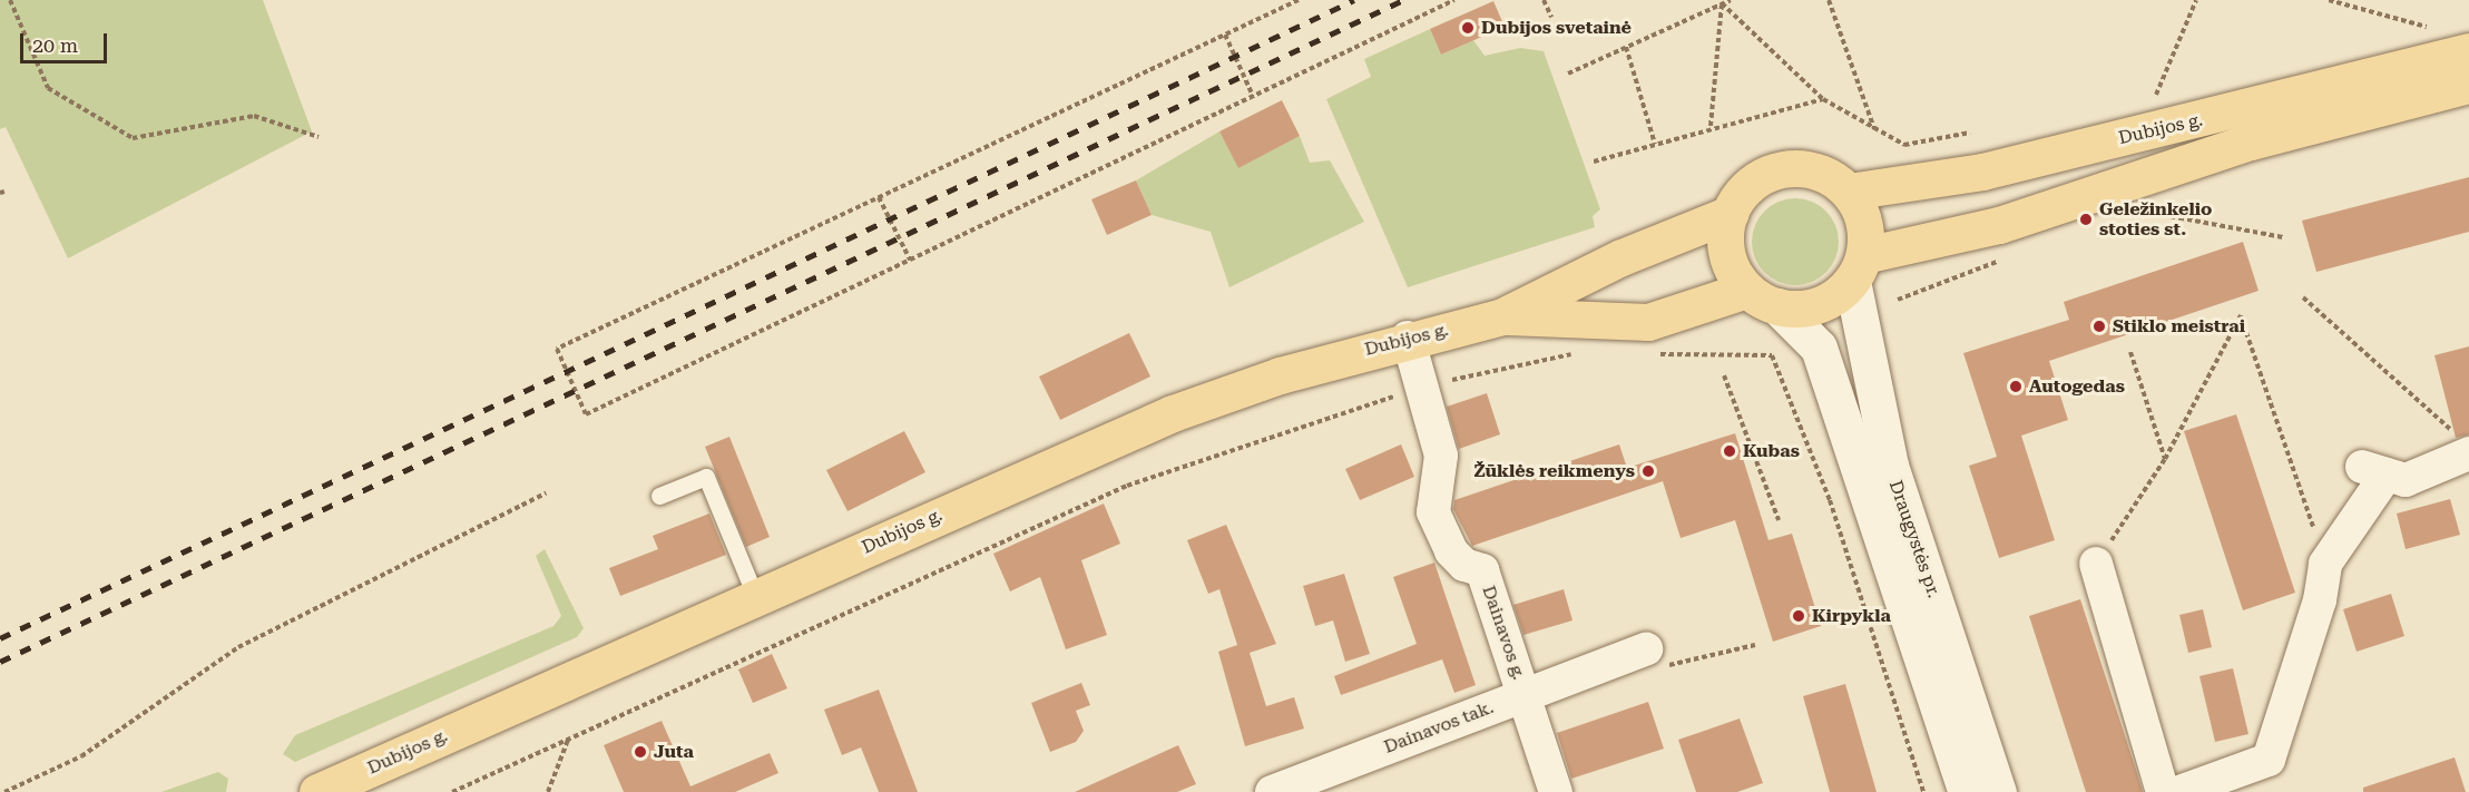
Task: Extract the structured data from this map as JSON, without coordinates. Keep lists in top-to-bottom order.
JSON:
{
  "streets": {
    "main road": ["Dubijos g.", "Draugystės pr."],
    "street": ["Dainavos g.", "Dainavos tak."]
  },
  "crossings": [
    ["Dubijos g.", "Draugystės pr."],
    ["Dubijos g.", "Dainavos g."],
    ["Dainavos g.", "Dainavos tak."]
  ],
  "places": [
    "Dubijos svetainė",
    "Geležinkelio stoties st.",
    "Stiklo meistrai",
    "Autogedas",
    "Kubas",
    "Žūklės reikmenys",
    "Kirpykla",
    "Juta"
  ],
  "scale_bar": "20 m"
}
